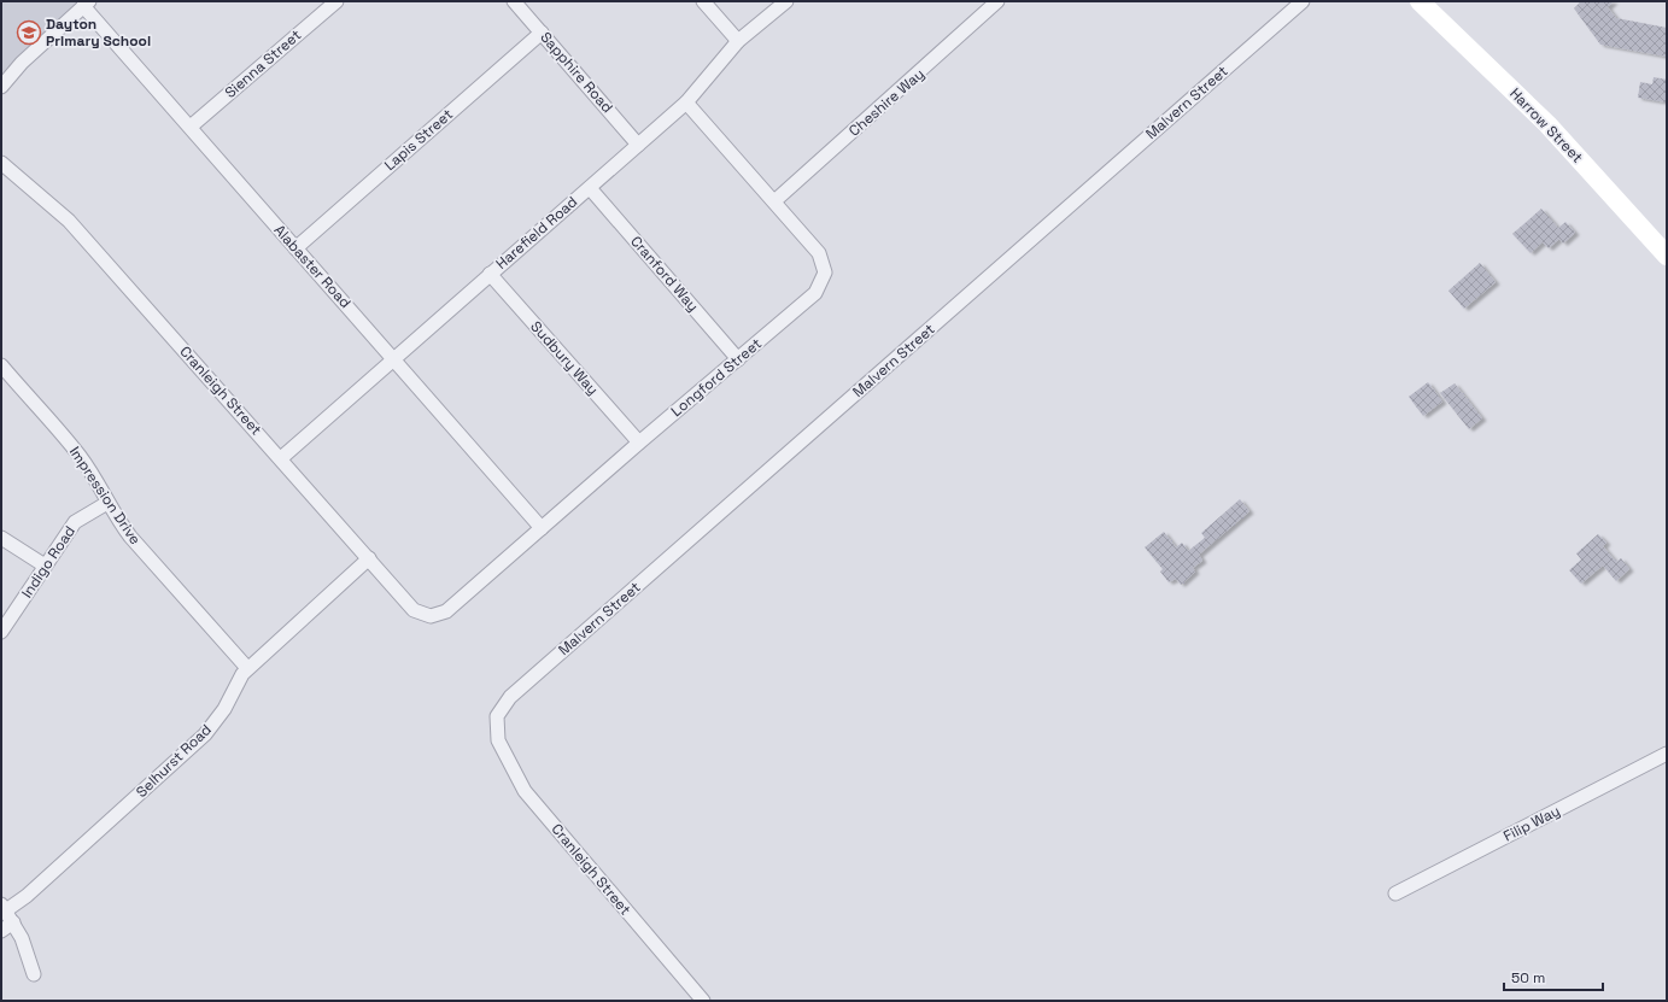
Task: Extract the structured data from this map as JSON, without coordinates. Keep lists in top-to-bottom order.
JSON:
{
  "streets": {
    "street": [
      "Sienna Street",
      "Sapphire Road",
      "Cheshire Way",
      "Malvern Street",
      "Harrow Street",
      "Lapis Street",
      "Harefield Road",
      "Alabaster Road",
      "Cranford Way",
      "Sudbury Way",
      "Longford Street",
      "Cranleigh Street",
      "Impression Drive",
      "Indigo Road",
      "Selhurst Road",
      "Filip Way"
    ]
  },
  "crossings": [
    ["Sienna Street", "Alabaster Road"],
    ["Sapphire Road", "Lapis Street"],
    ["Sapphire Road", "Harefield Road"],
    ["Cheshire Way", "Longford Street"],
    ["Malvern Street", "Cranleigh Street"],
    ["Lapis Street", "Alabaster Road"],
    ["Harefield Road", "Alabaster Road"],
    ["Harefield Road", "Cranford Way"],
    ["Harefield Road", "Sudbury Way"],
    ["Harefield Road", "Longford Street"],
    ["Harefield Road", "Cranleigh Street"],
    ["Alabaster Road", "Longford Street"],
    ["Cranford Way", "Longford Street"],
    ["Sudbury Way", "Longford Street"],
    ["Longford Street", "Cranleigh Street"],
    ["Cranleigh Street", "Selhurst Road"],
    ["Impression Drive", "Indigo Road"],
    ["Impression Drive", "Selhurst Road"]
  ],
  "places": {
    "school or university": ["Dayton Primary School"]
  },
  "scale_bar": "50 m"
}
